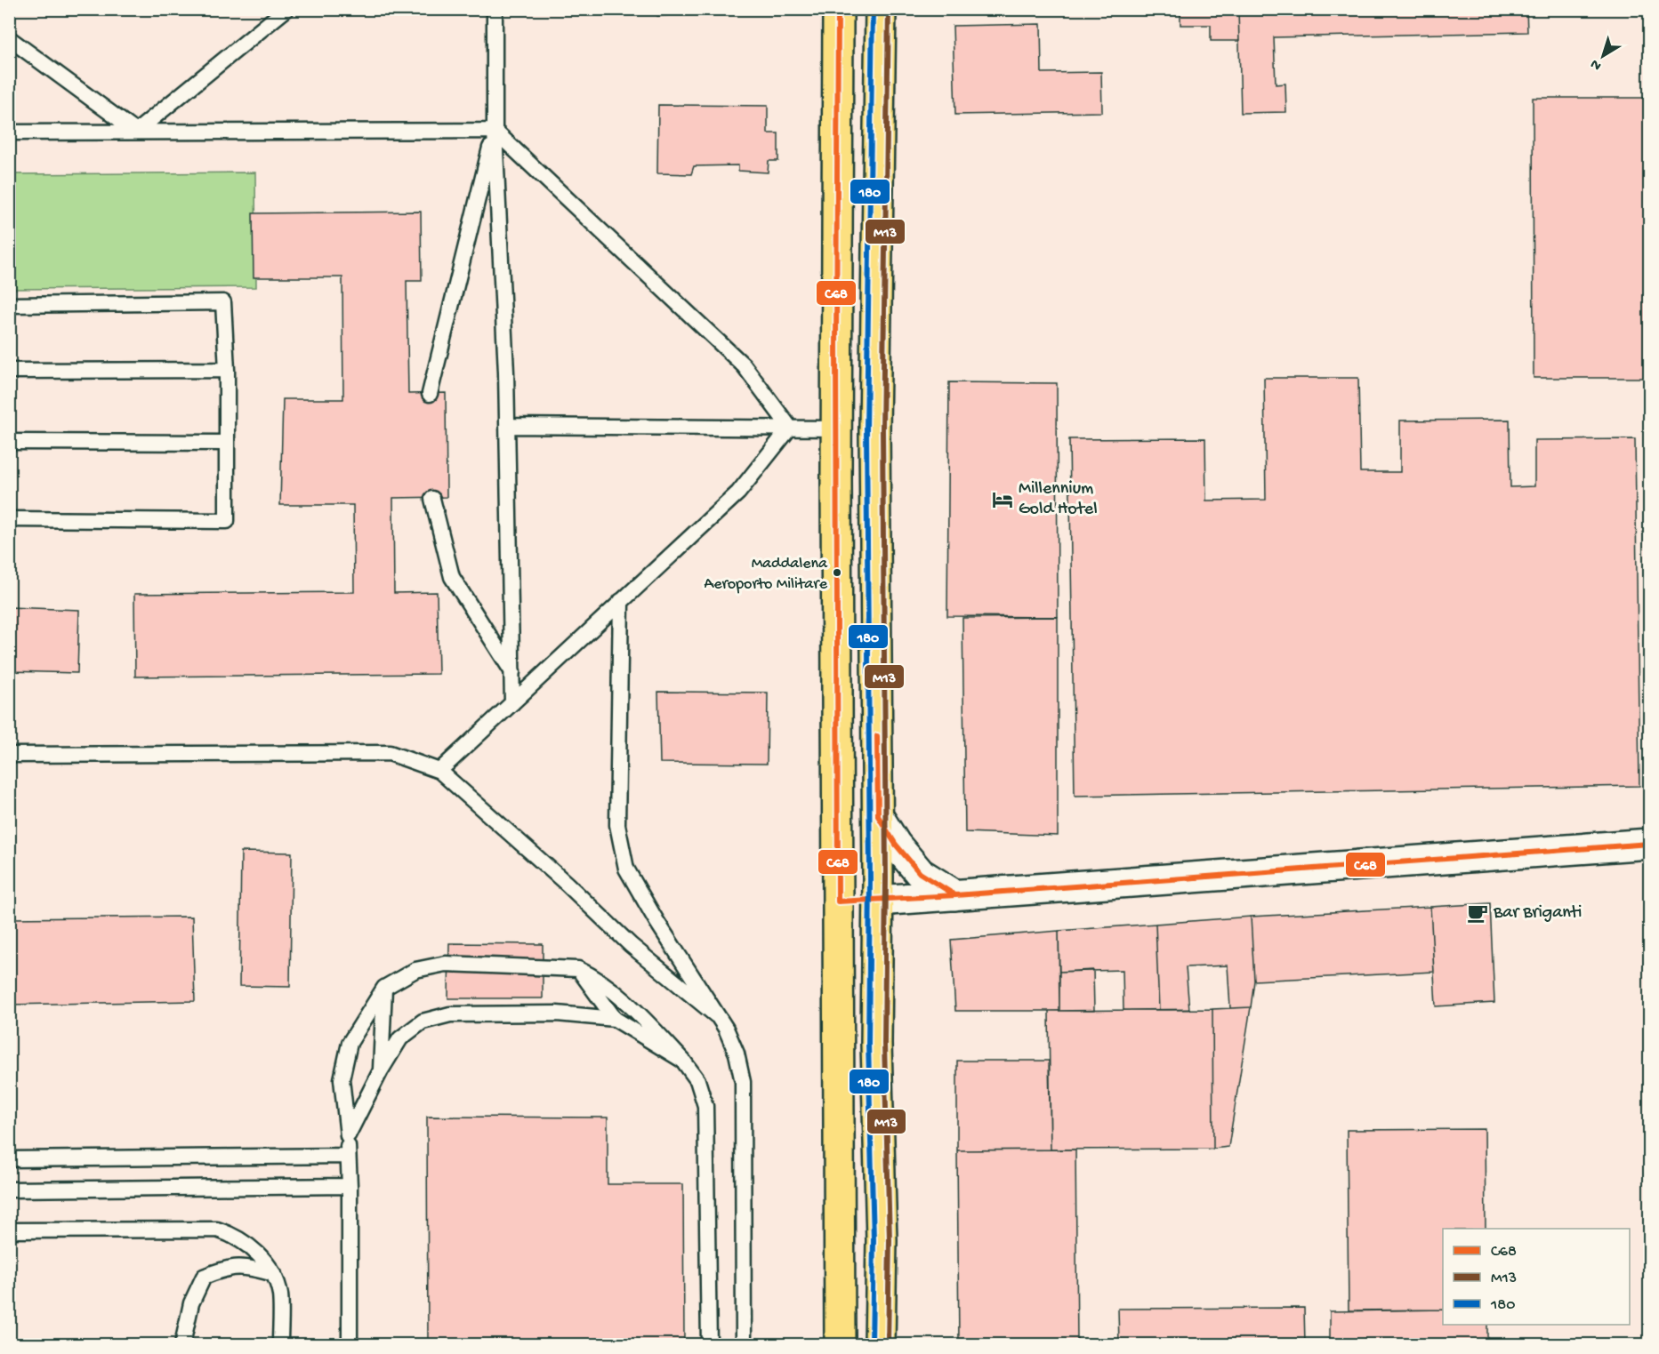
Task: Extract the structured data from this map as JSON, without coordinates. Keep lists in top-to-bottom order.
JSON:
{
  "places": {
    "hotel": ["Millennium Gold Hotel"],
    "other": ["Maddalena Aeroporto Militare"],
    "cafe": ["Bar Briganti"]
  },
  "lines": ["transit line C68", "transit line M13", "transit line 180"],
  "legend": ["C68", "M13", "180"],
  "north": "bottom left"
}
